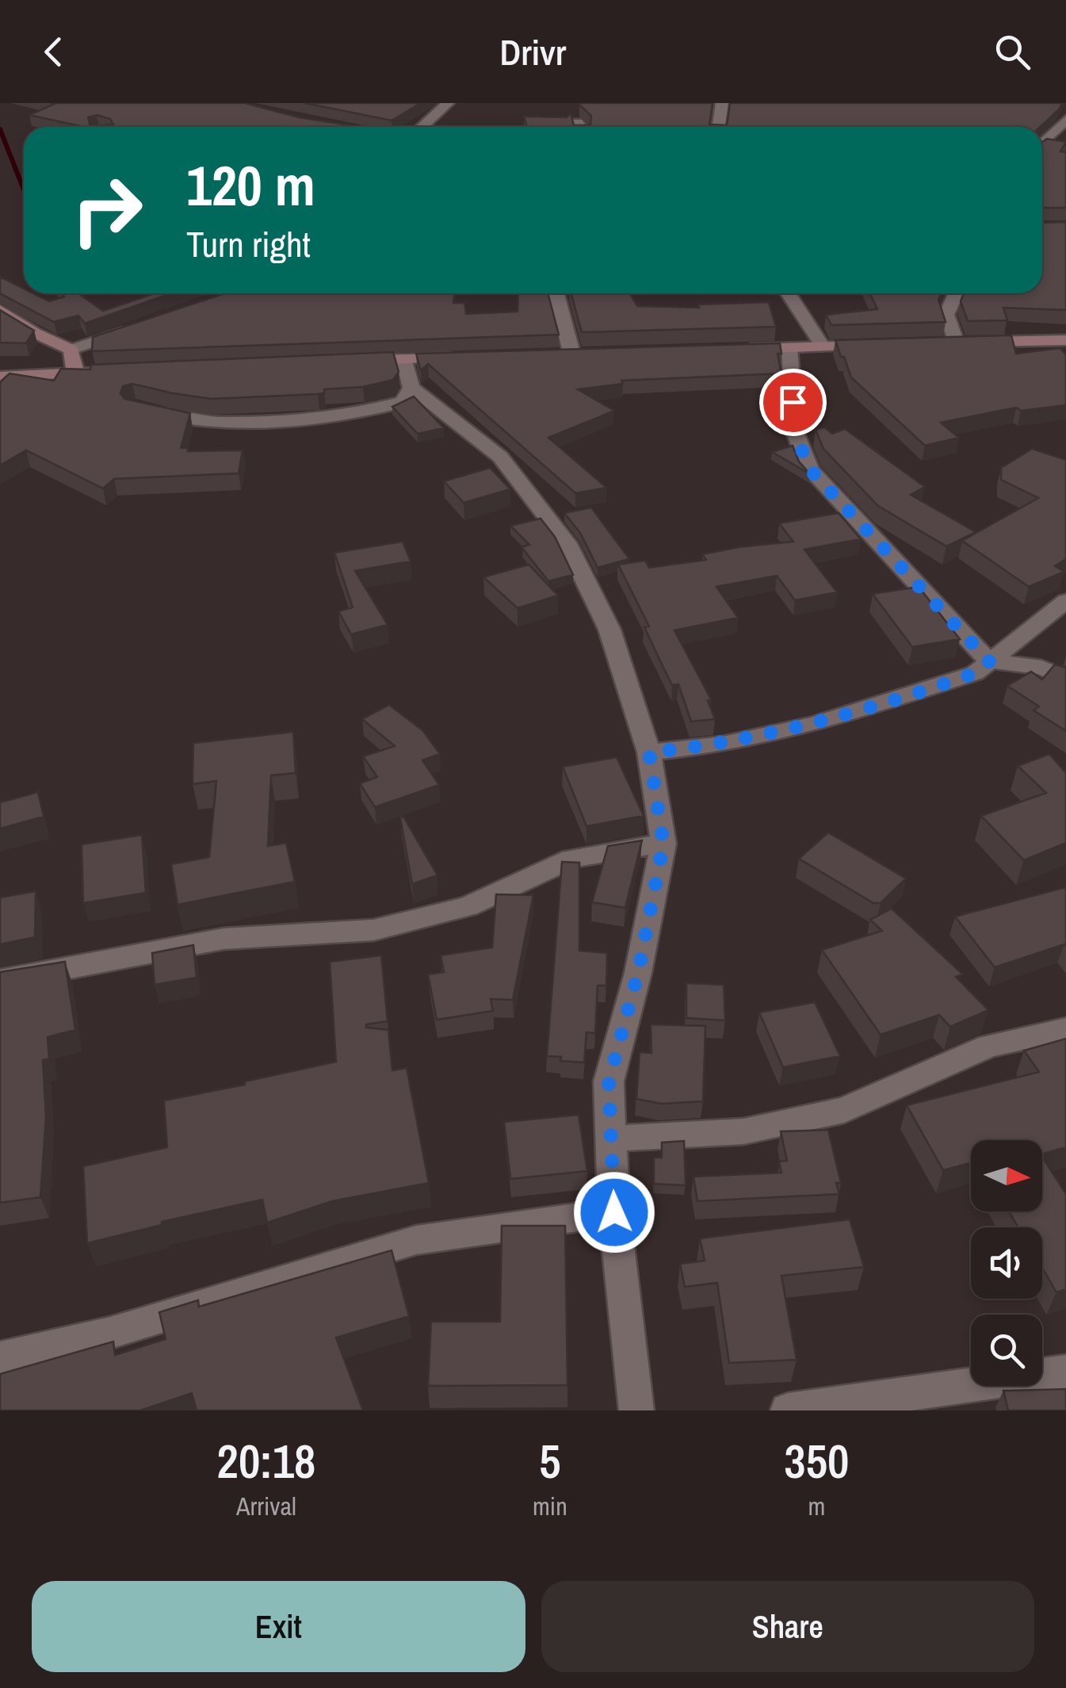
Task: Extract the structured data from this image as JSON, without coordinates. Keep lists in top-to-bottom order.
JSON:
{
  "north": "right",
  "page": {
    "header": "Drivr",
    "turn": ["120 m", "Turn right"],
    "eta": [
      "20:18",
      "Arrival",
      "5",
      "min",
      "350",
      "m"
    ],
    "buttons": ["Exit", "Share"]
  }
}
